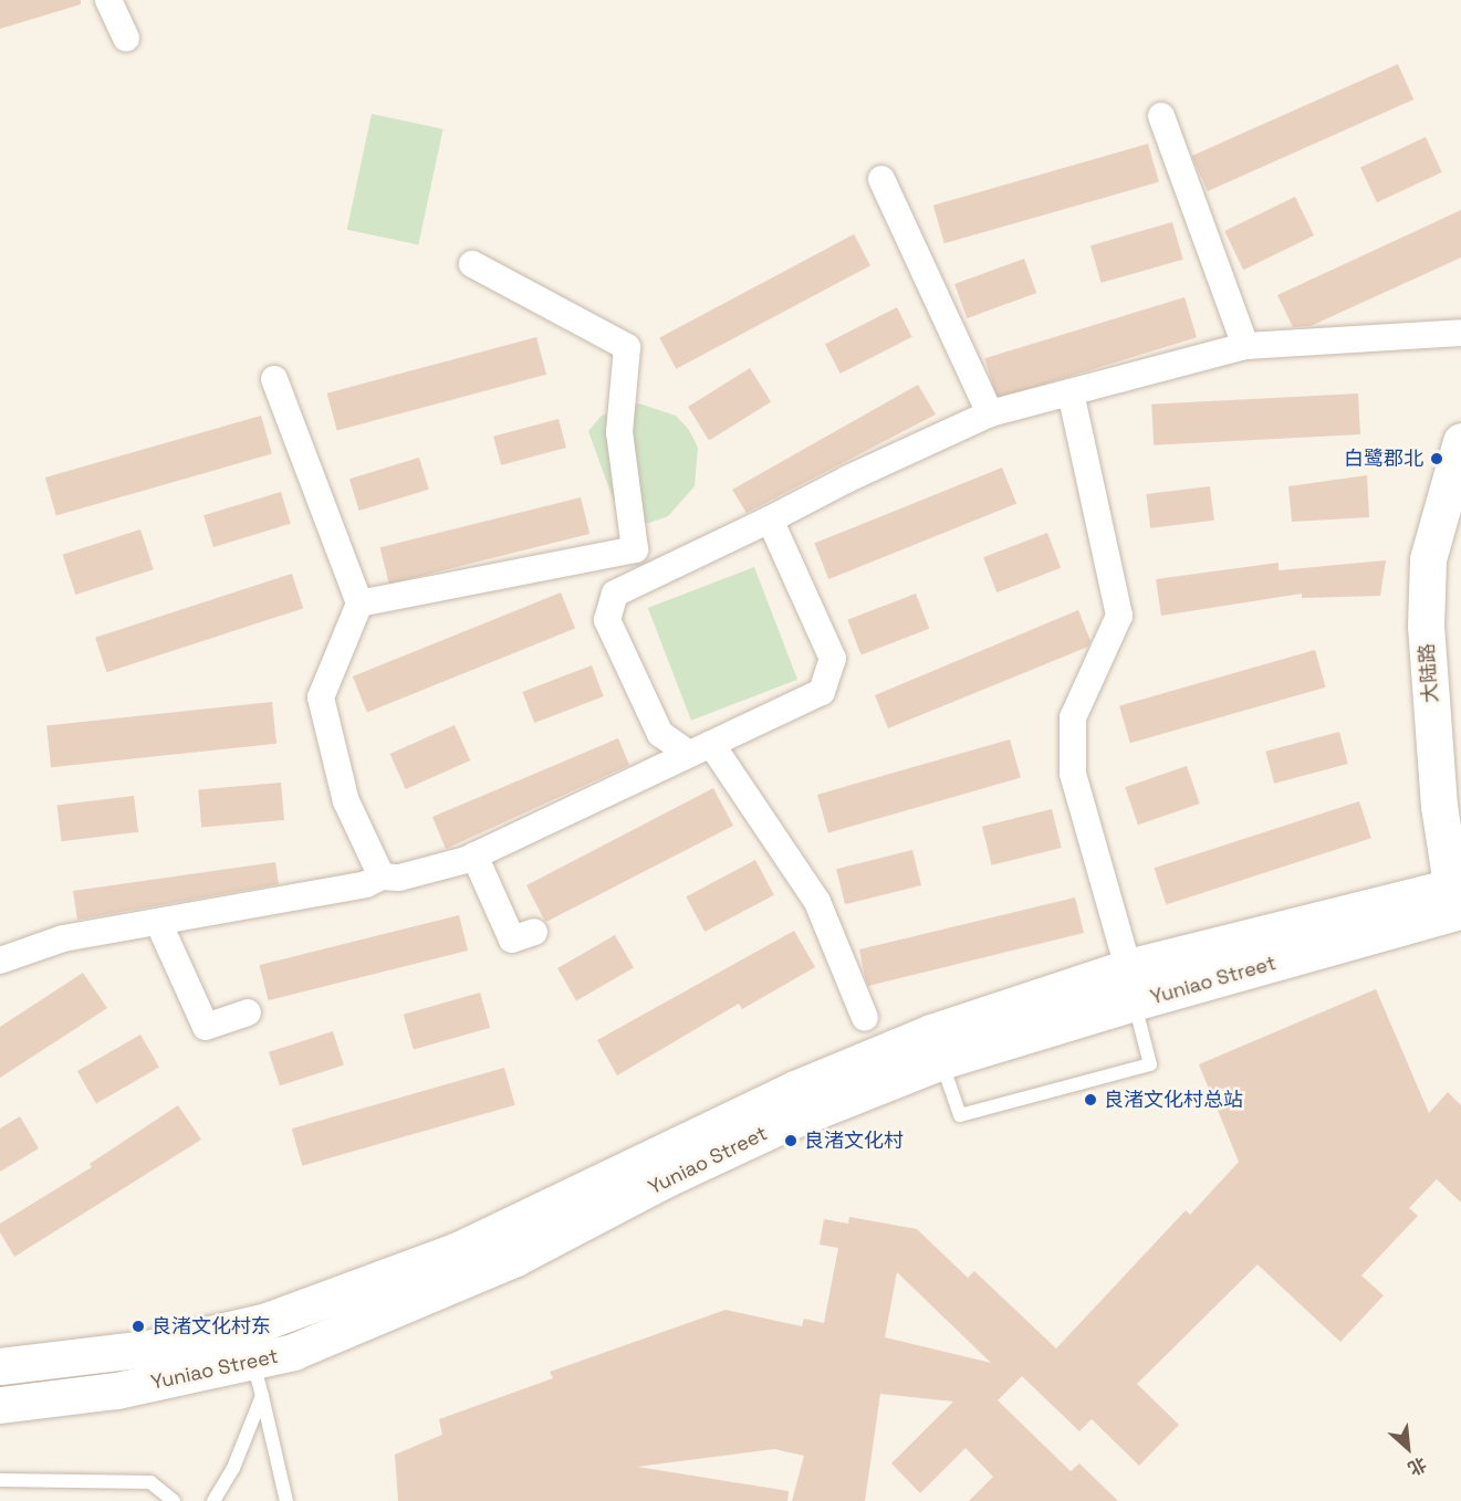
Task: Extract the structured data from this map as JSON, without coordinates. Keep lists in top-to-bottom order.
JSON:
{
  "streets": {
    "main road": ["大陆路", "Yuniao Street"]
  },
  "crossings": [
    ["大陆路", "Yuniao Street"]
  ],
  "places": [
    "白鹭郡北",
    "良渚文化村总站",
    "良渚文化村",
    "良渚文化村东"
  ],
  "north": "bottom right"
}
